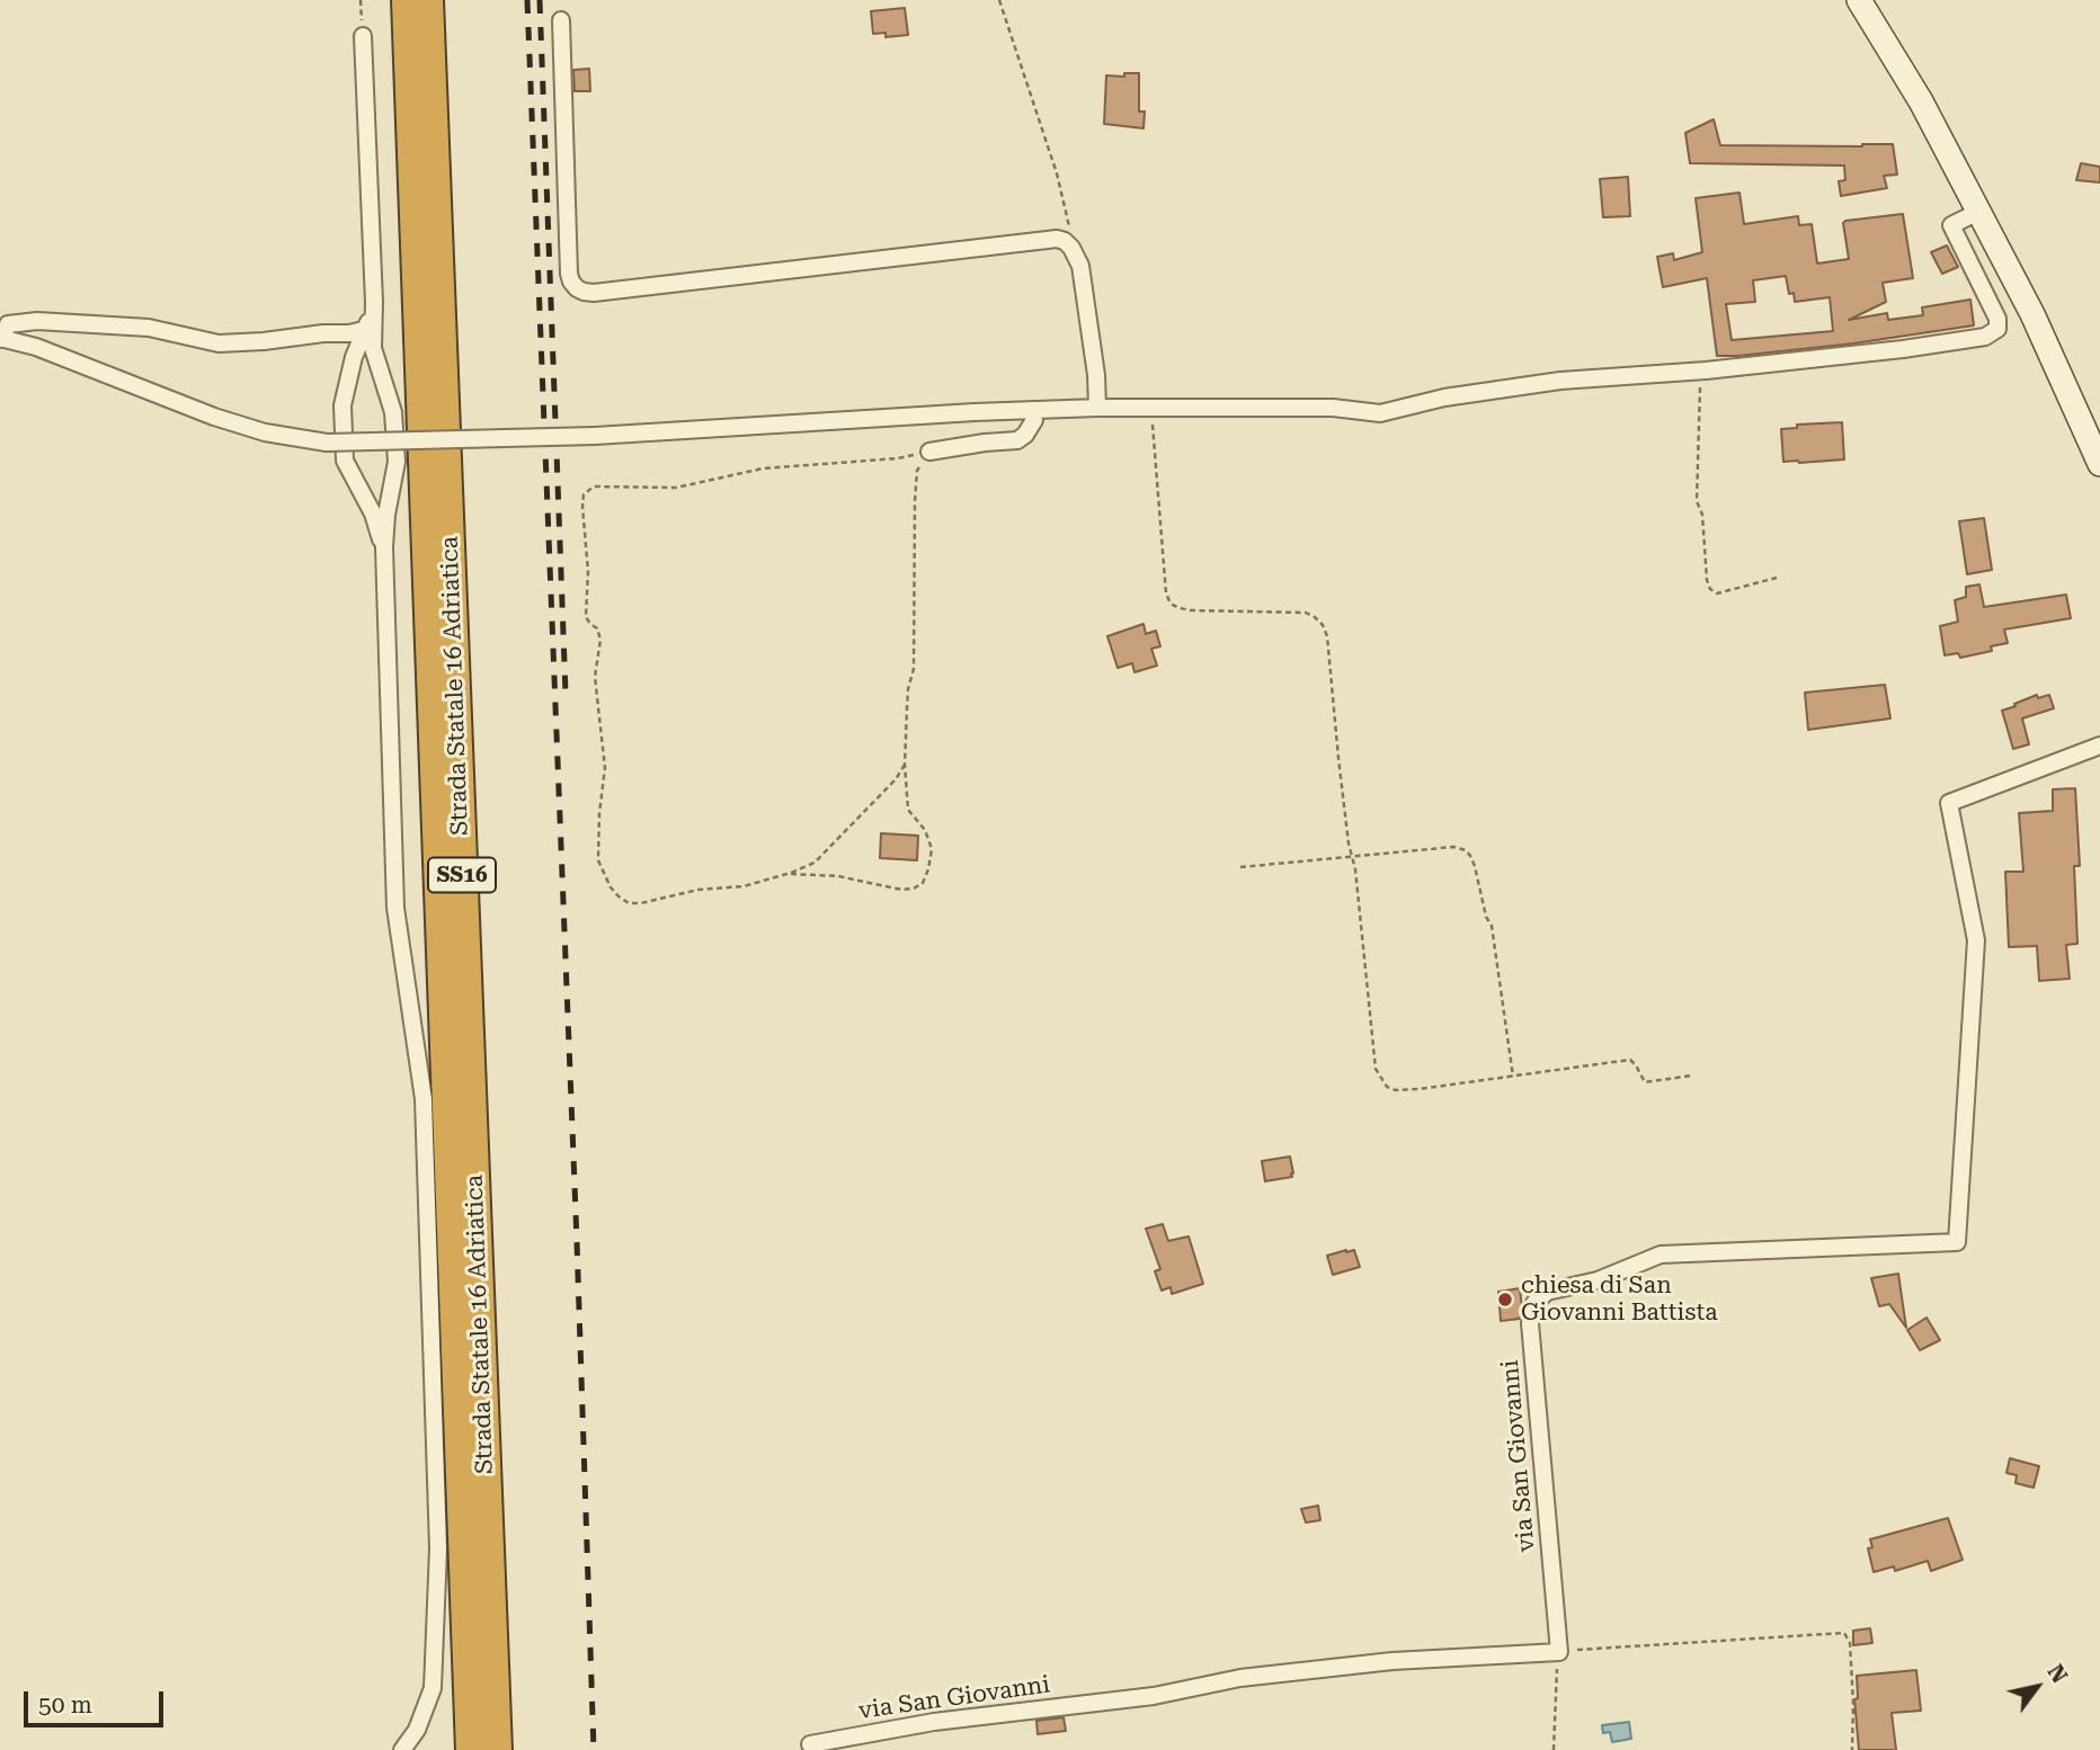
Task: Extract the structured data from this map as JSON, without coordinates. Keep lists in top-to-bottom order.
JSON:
{
  "streets": {
    "highway": ["Strada Statale 16 Adriatica", "SS16"],
    "street": ["via San Giovanni"]
  },
  "places": ["chiesa di San Giovanni Battista"],
  "scale_bar": "50 m",
  "north": "top right"
}
